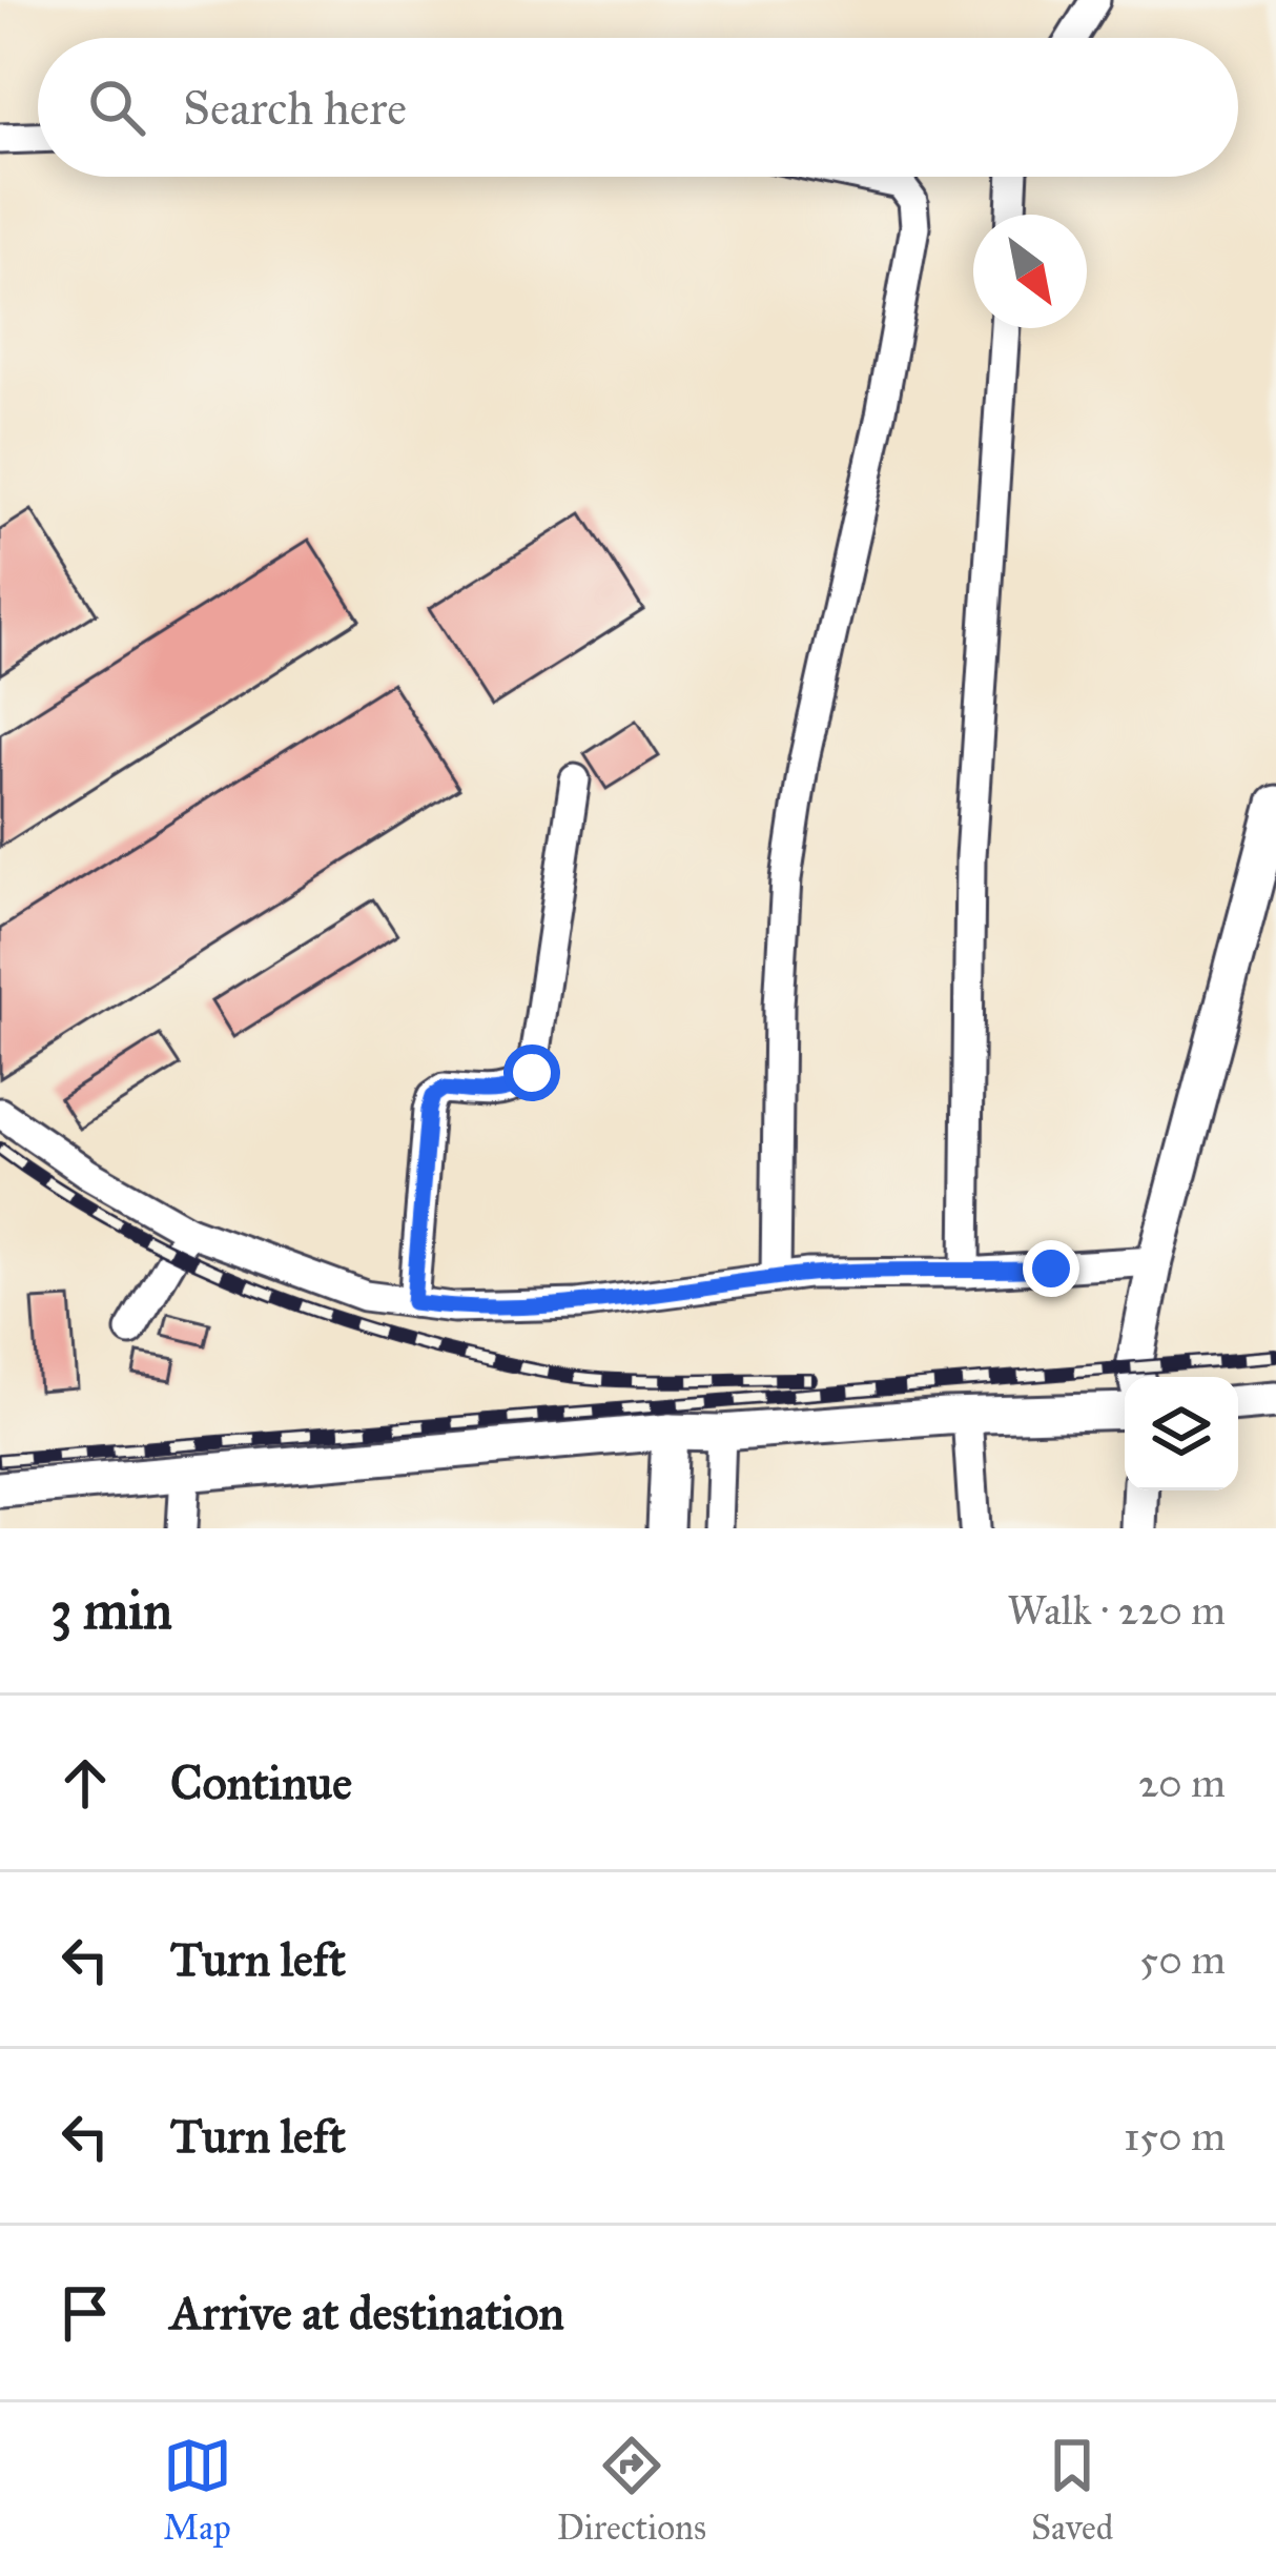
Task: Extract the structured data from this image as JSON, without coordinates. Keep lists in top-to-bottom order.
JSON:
{
  "north": "bottom right",
  "page": {
    "search": "Search here",
    "heading": ["3 min", "Walk · 220 m"],
    "list": [
      ["Continue", "20 m"],
      ["Turn left", "50 m"],
      ["Turn left", "150 m"],
      "Arrive at destination"
    ],
    "nav": ["Map", "Directions", "Saved"]
  }
}
